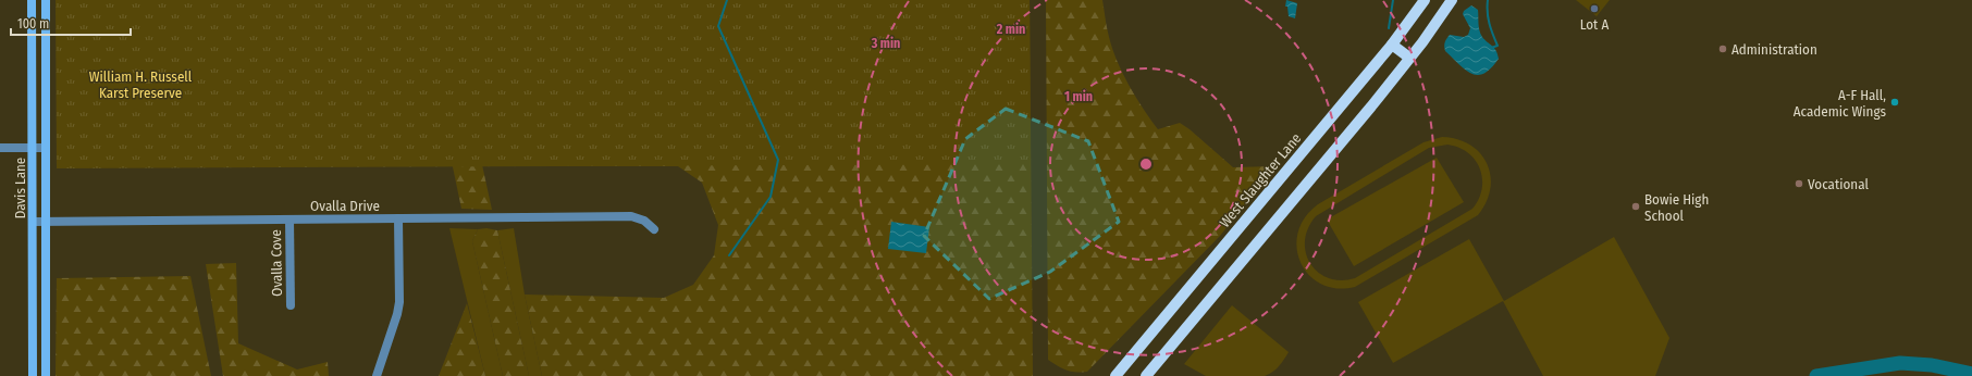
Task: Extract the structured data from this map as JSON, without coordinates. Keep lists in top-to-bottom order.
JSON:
{
  "streets": {
    "main road": ["West Slaughter Lane", "Davis Lane"],
    "street": ["Ovalla Drive", "Ovalla Cove"]
  },
  "crossings": [
    ["Davis Lane", "Ovalla Drive"],
    ["Ovalla Drive", "Ovalla Cove"]
  ],
  "parks": ["William H. Russell Karst Preserve"],
  "places": [
    "Lot A",
    "Administration",
    "A-F Hall, Academic Wings",
    "Vocational",
    "Bowie High School"
  ],
  "scale_bar": "100 m",
  "rings": ["2 min", "3 min", "1 min"]
}
